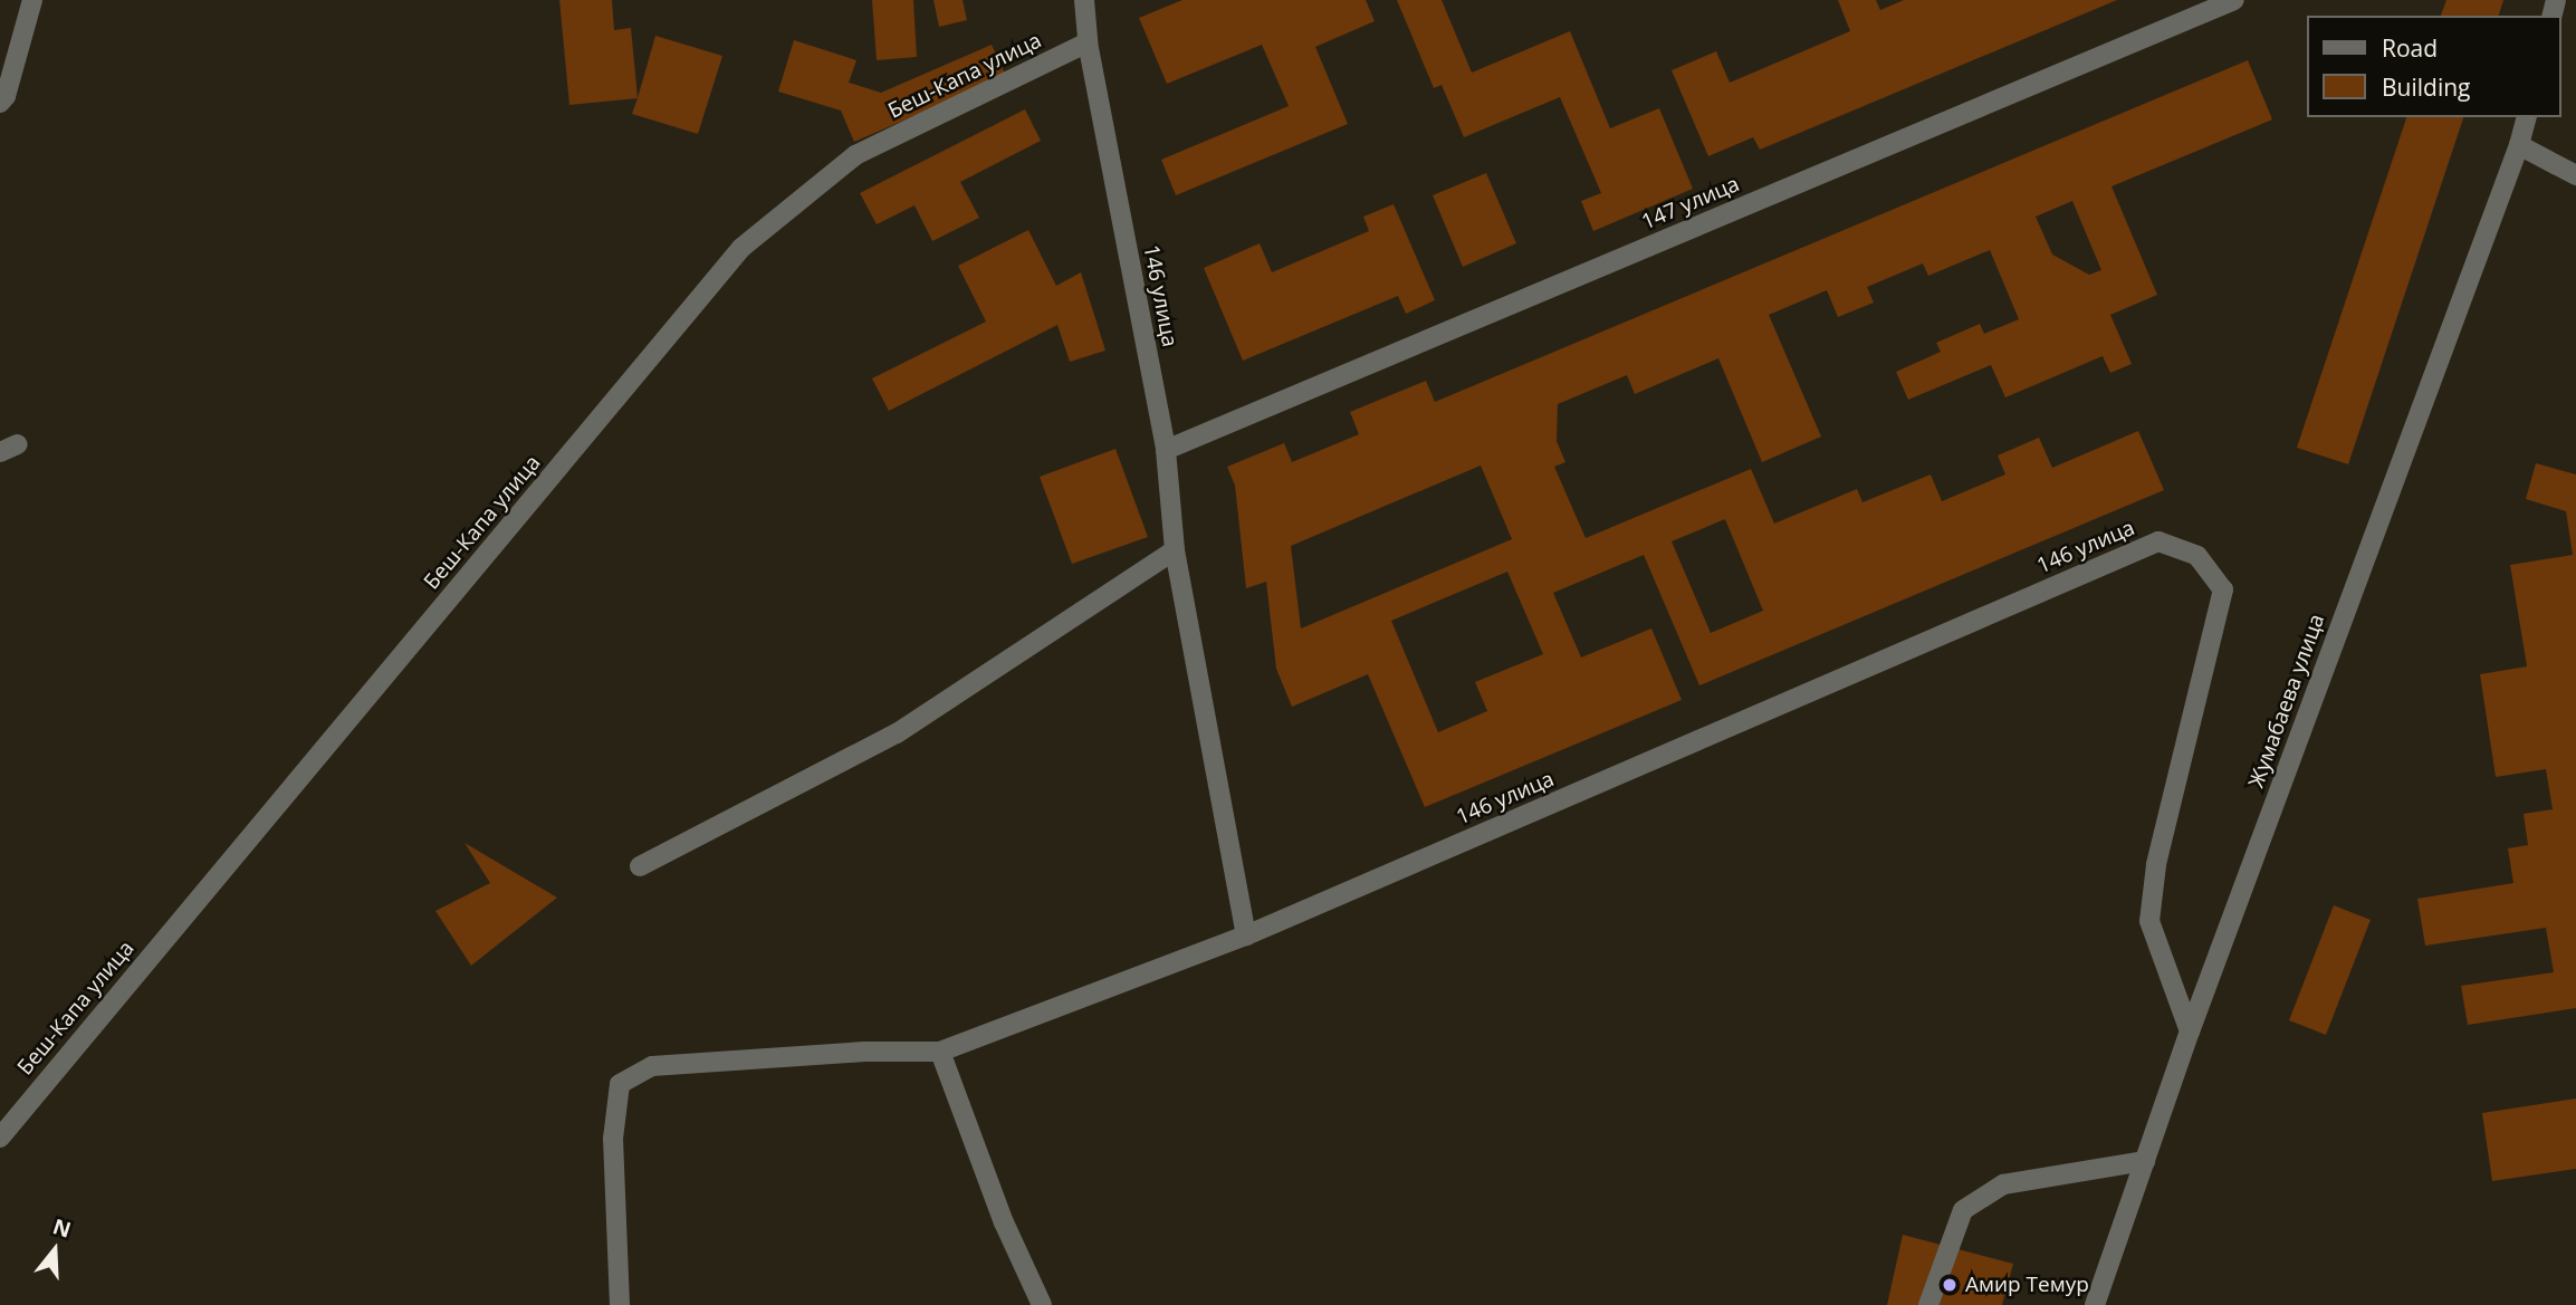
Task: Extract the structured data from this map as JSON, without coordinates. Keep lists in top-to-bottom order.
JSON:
{
  "streets": {
    "street": [
      "Беш-Капа улица",
      "147 улица",
      "146 улица",
      "Жумабаева улица"
    ]
  },
  "crossings": [
    ["Беш-Капа улица", "146 улица"],
    ["147 улица", "146 улица"],
    ["146 улица", "Жумабаева улица"]
  ],
  "places": ["Амир Темур"],
  "legend": ["Road", "Building"],
  "north": "top"
}
